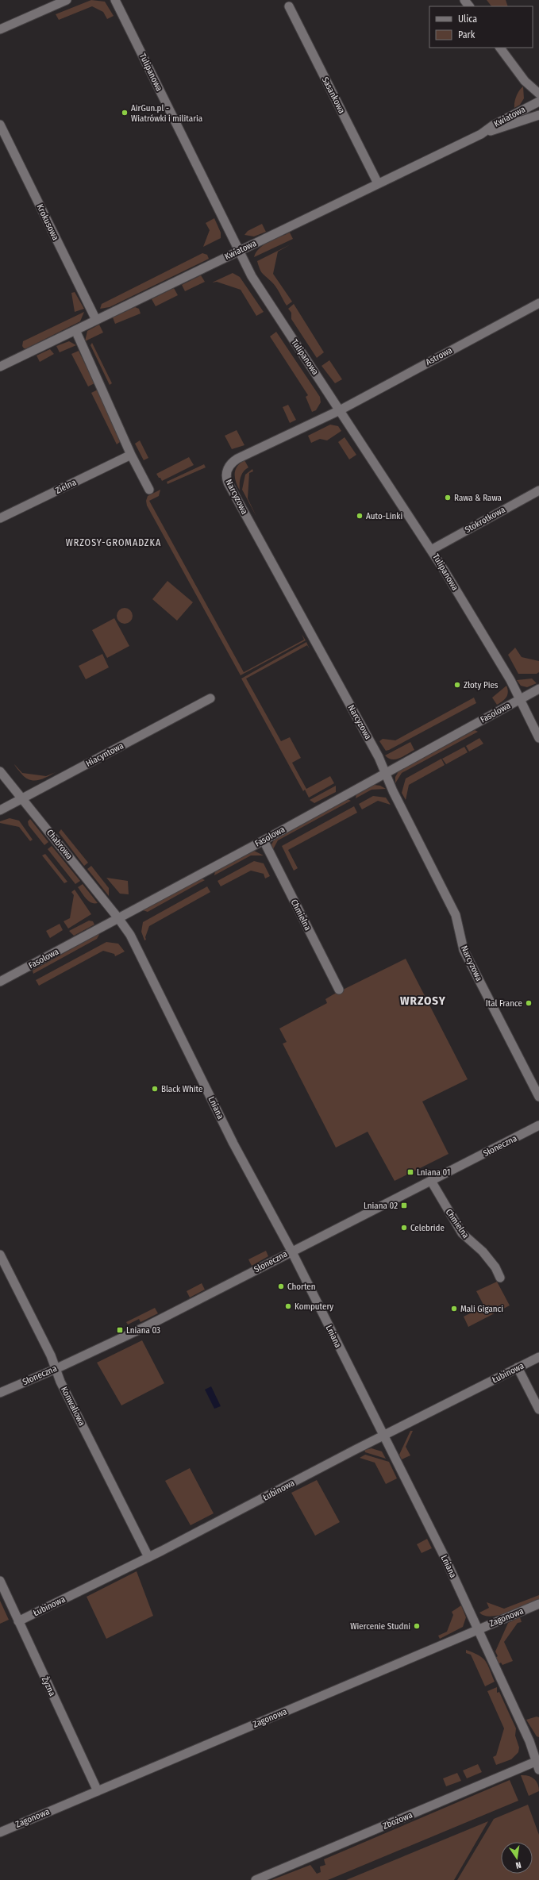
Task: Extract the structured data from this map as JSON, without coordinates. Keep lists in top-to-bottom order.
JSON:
{
  "streets": {
    "street": [
      "Tulipanowa",
      "Sasankowa",
      "Kwiatowa",
      "Krokusowa",
      "Astrowa",
      "Zielna",
      "Narcyzowa",
      "Stokrotkowa",
      "Fasolowa",
      "Hiacyntowa",
      "Chabrowa",
      "Chmielna",
      "Lniana",
      "Słoneczna",
      "Łubinowa",
      "Konwaliowa",
      "Zagonowa",
      "Żyzna",
      "Zbożowa"
    ]
  },
  "crossings": [
    ["Tulipanowa", "Kwiatowa"],
    ["Tulipanowa", "Astrowa"],
    ["Tulipanowa", "Narcyzowa"],
    ["Tulipanowa", "Stokrotkowa"],
    ["Tulipanowa", "Fasolowa"],
    ["Sasankowa", "Kwiatowa"],
    ["Kwiatowa", "Krokusowa"],
    ["Astrowa", "Narcyzowa"],
    ["Narcyzowa", "Fasolowa"],
    ["Fasolowa", "Chabrowa"],
    ["Fasolowa", "Chmielna"],
    ["Fasolowa", "Lniana"],
    ["Hiacyntowa", "Chabrowa"],
    ["Chabrowa", "Lniana"],
    ["Chmielna", "Słoneczna"],
    ["Lniana", "Słoneczna"],
    ["Lniana", "Łubinowa"],
    ["Lniana", "Zagonowa"],
    ["Lniana", "Zbożowa"],
    ["Słoneczna", "Konwaliowa"],
    ["Łubinowa", "Konwaliowa"],
    ["Łubinowa", "Żyzna"],
    ["Zagonowa", "Żyzna"]
  ],
  "districts": ["WRZOSY-GROMADZKA", "WRZOSY"],
  "places": {
    "other": [
      "AirGun.pl - Wiatrówki i militaria",
      "Rawa & Rawa",
      "Auto-Linki",
      "Złoty Pies",
      "Ital France",
      "Black White",
      "Celebride",
      "Chorten",
      "Komputery",
      "Mali Giganci",
      "Wiercenie Studni"
    ],
    "transit": ["Lniana 01", "Lniana 02", "Lniana 03"]
  },
  "legend": ["Ulica", "Park"],
  "north": "bottom"
}
